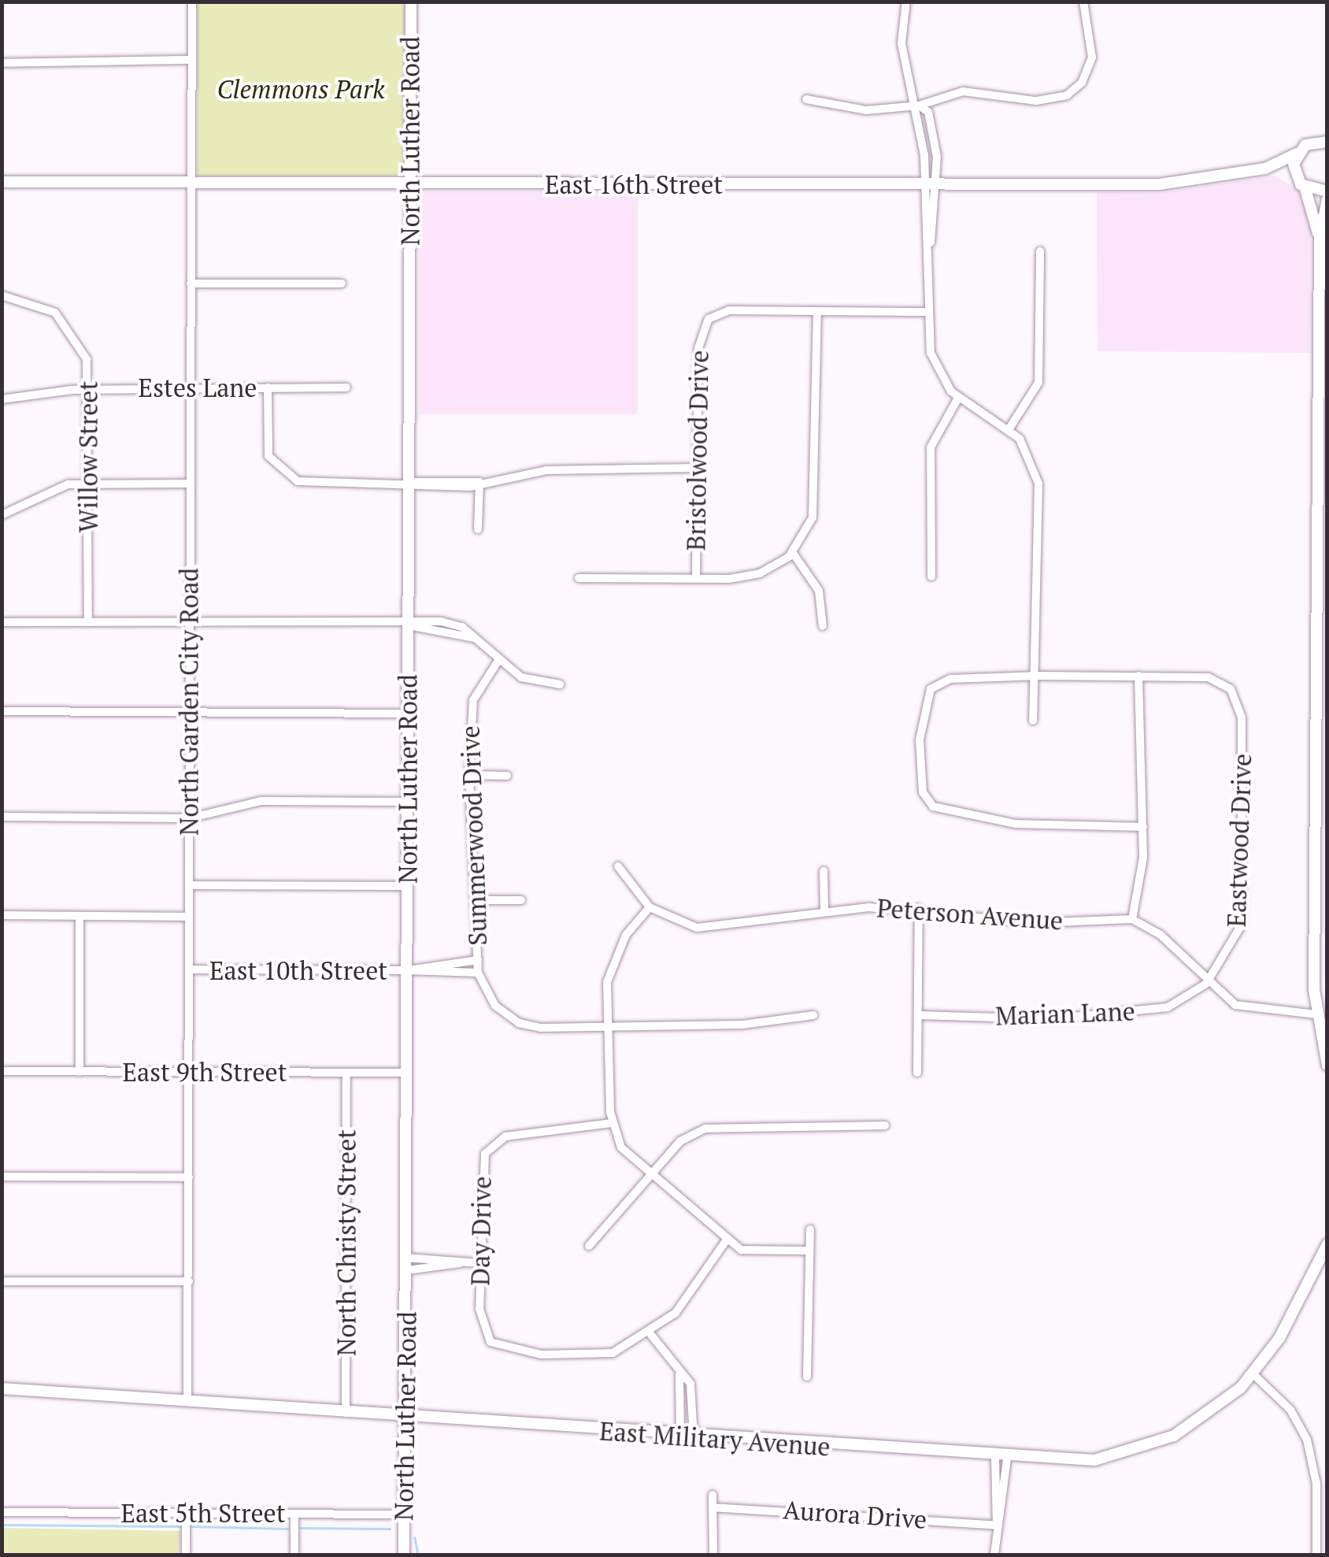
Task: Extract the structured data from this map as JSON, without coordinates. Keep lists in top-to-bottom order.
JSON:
{
  "streets": {
    "main road": ["North Luther Road", "East 16th Street", "East Military Avenue"],
    "street": [
      "Estes Lane",
      "Bristolwood Drive",
      "Willow Street",
      "North Garden City Road",
      "Summerwood Drive",
      "Eastwood Drive",
      "Peterson Avenue",
      "East 10th Street",
      "Marian Lane",
      "East 9th Street",
      "Day Drive",
      "North Christy Street",
      "East 5th Street",
      "Aurora Drive"
    ]
  },
  "crossings": [
    ["North Luther Road", "East 16th Street"],
    ["North Luther Road", "East 10th Street"],
    ["North Luther Road", "East 9th Street"],
    ["North Luther Road", "East Military Avenue"],
    ["North Luther Road", "East 5th Street"],
    ["East 16th Street", "North Garden City Road"],
    ["Estes Lane", "Willow Street"],
    ["Estes Lane", "North Garden City Road"],
    ["North Garden City Road", "East 10th Street"],
    ["North Garden City Road", "East 9th Street"],
    ["North Garden City Road", "East Military Avenue"],
    ["Eastwood Drive", "Marian Lane"],
    ["East 9th Street", "North Christy Street"],
    ["North Christy Street", "East Military Avenue"]
  ],
  "parks": ["Clemmons Park"]
}
